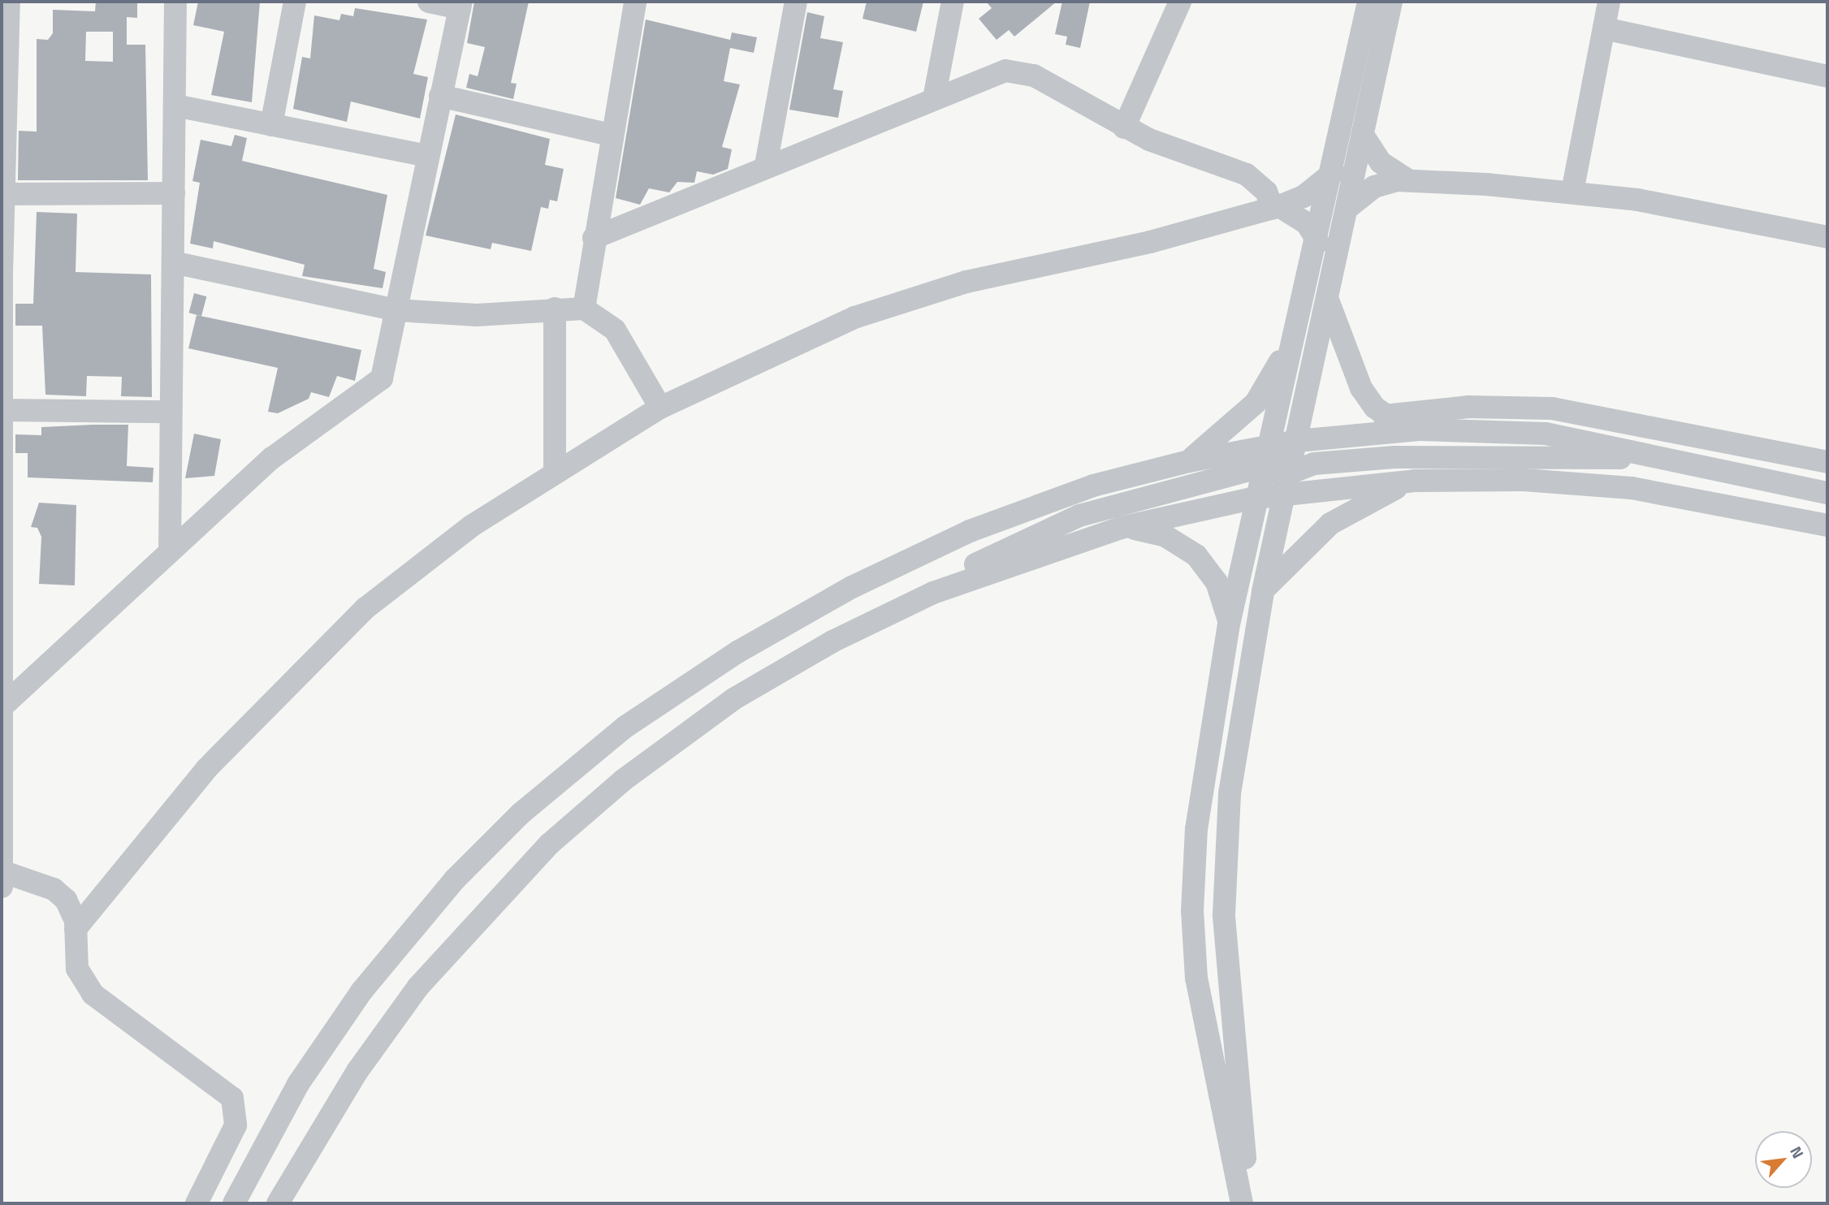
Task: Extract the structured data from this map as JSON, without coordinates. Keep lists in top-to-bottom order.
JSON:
{
  "north": "top right"
}
